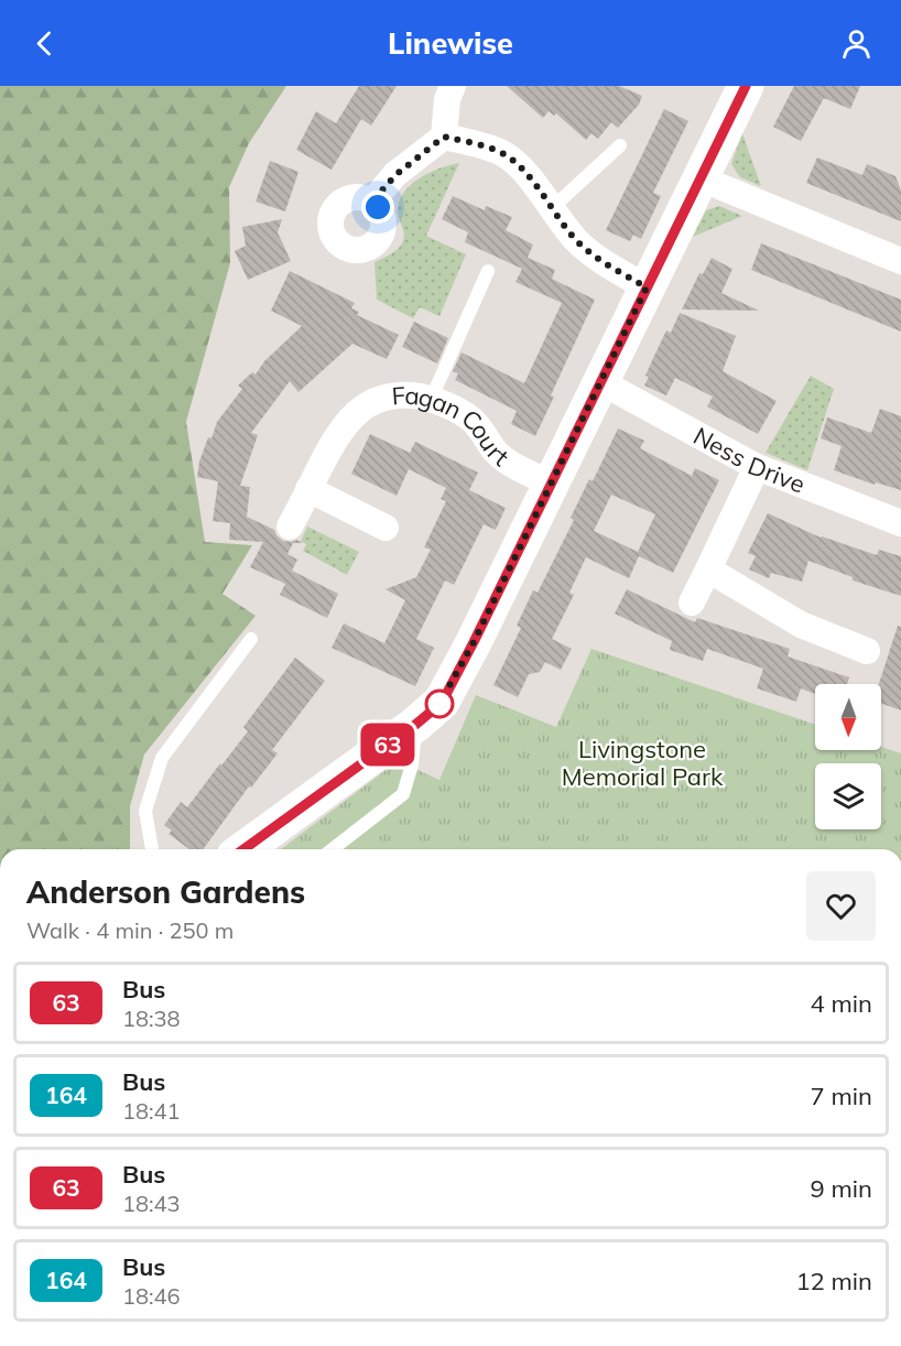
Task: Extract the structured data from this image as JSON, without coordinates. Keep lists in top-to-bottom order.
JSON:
{
  "streets": {
    "street": ["Fagan Court", "Ness Drive"]
  },
  "parks": ["Livingstone Memorial Park"],
  "lines": ["bus line 63"],
  "north": "bottom",
  "page": {
    "header": "Linewise",
    "on_map": "63",
    "heading": ["Anderson Gardens", "Walk · 4 min · 250 m"],
    "list": [
      {
        "mark": "63",
        "name": "Bus",
        "note": "18:38",
        "value": "4 min"
      },
      {
        "mark": "164",
        "name": "Bus",
        "note": "18:41",
        "value": "7 min"
      },
      {
        "mark": "63",
        "name": "Bus",
        "note": "18:43",
        "value": "9 min"
      },
      {
        "mark": "164",
        "name": "Bus",
        "note": "18:46",
        "value": "12 min"
      }
    ]
  }
}
